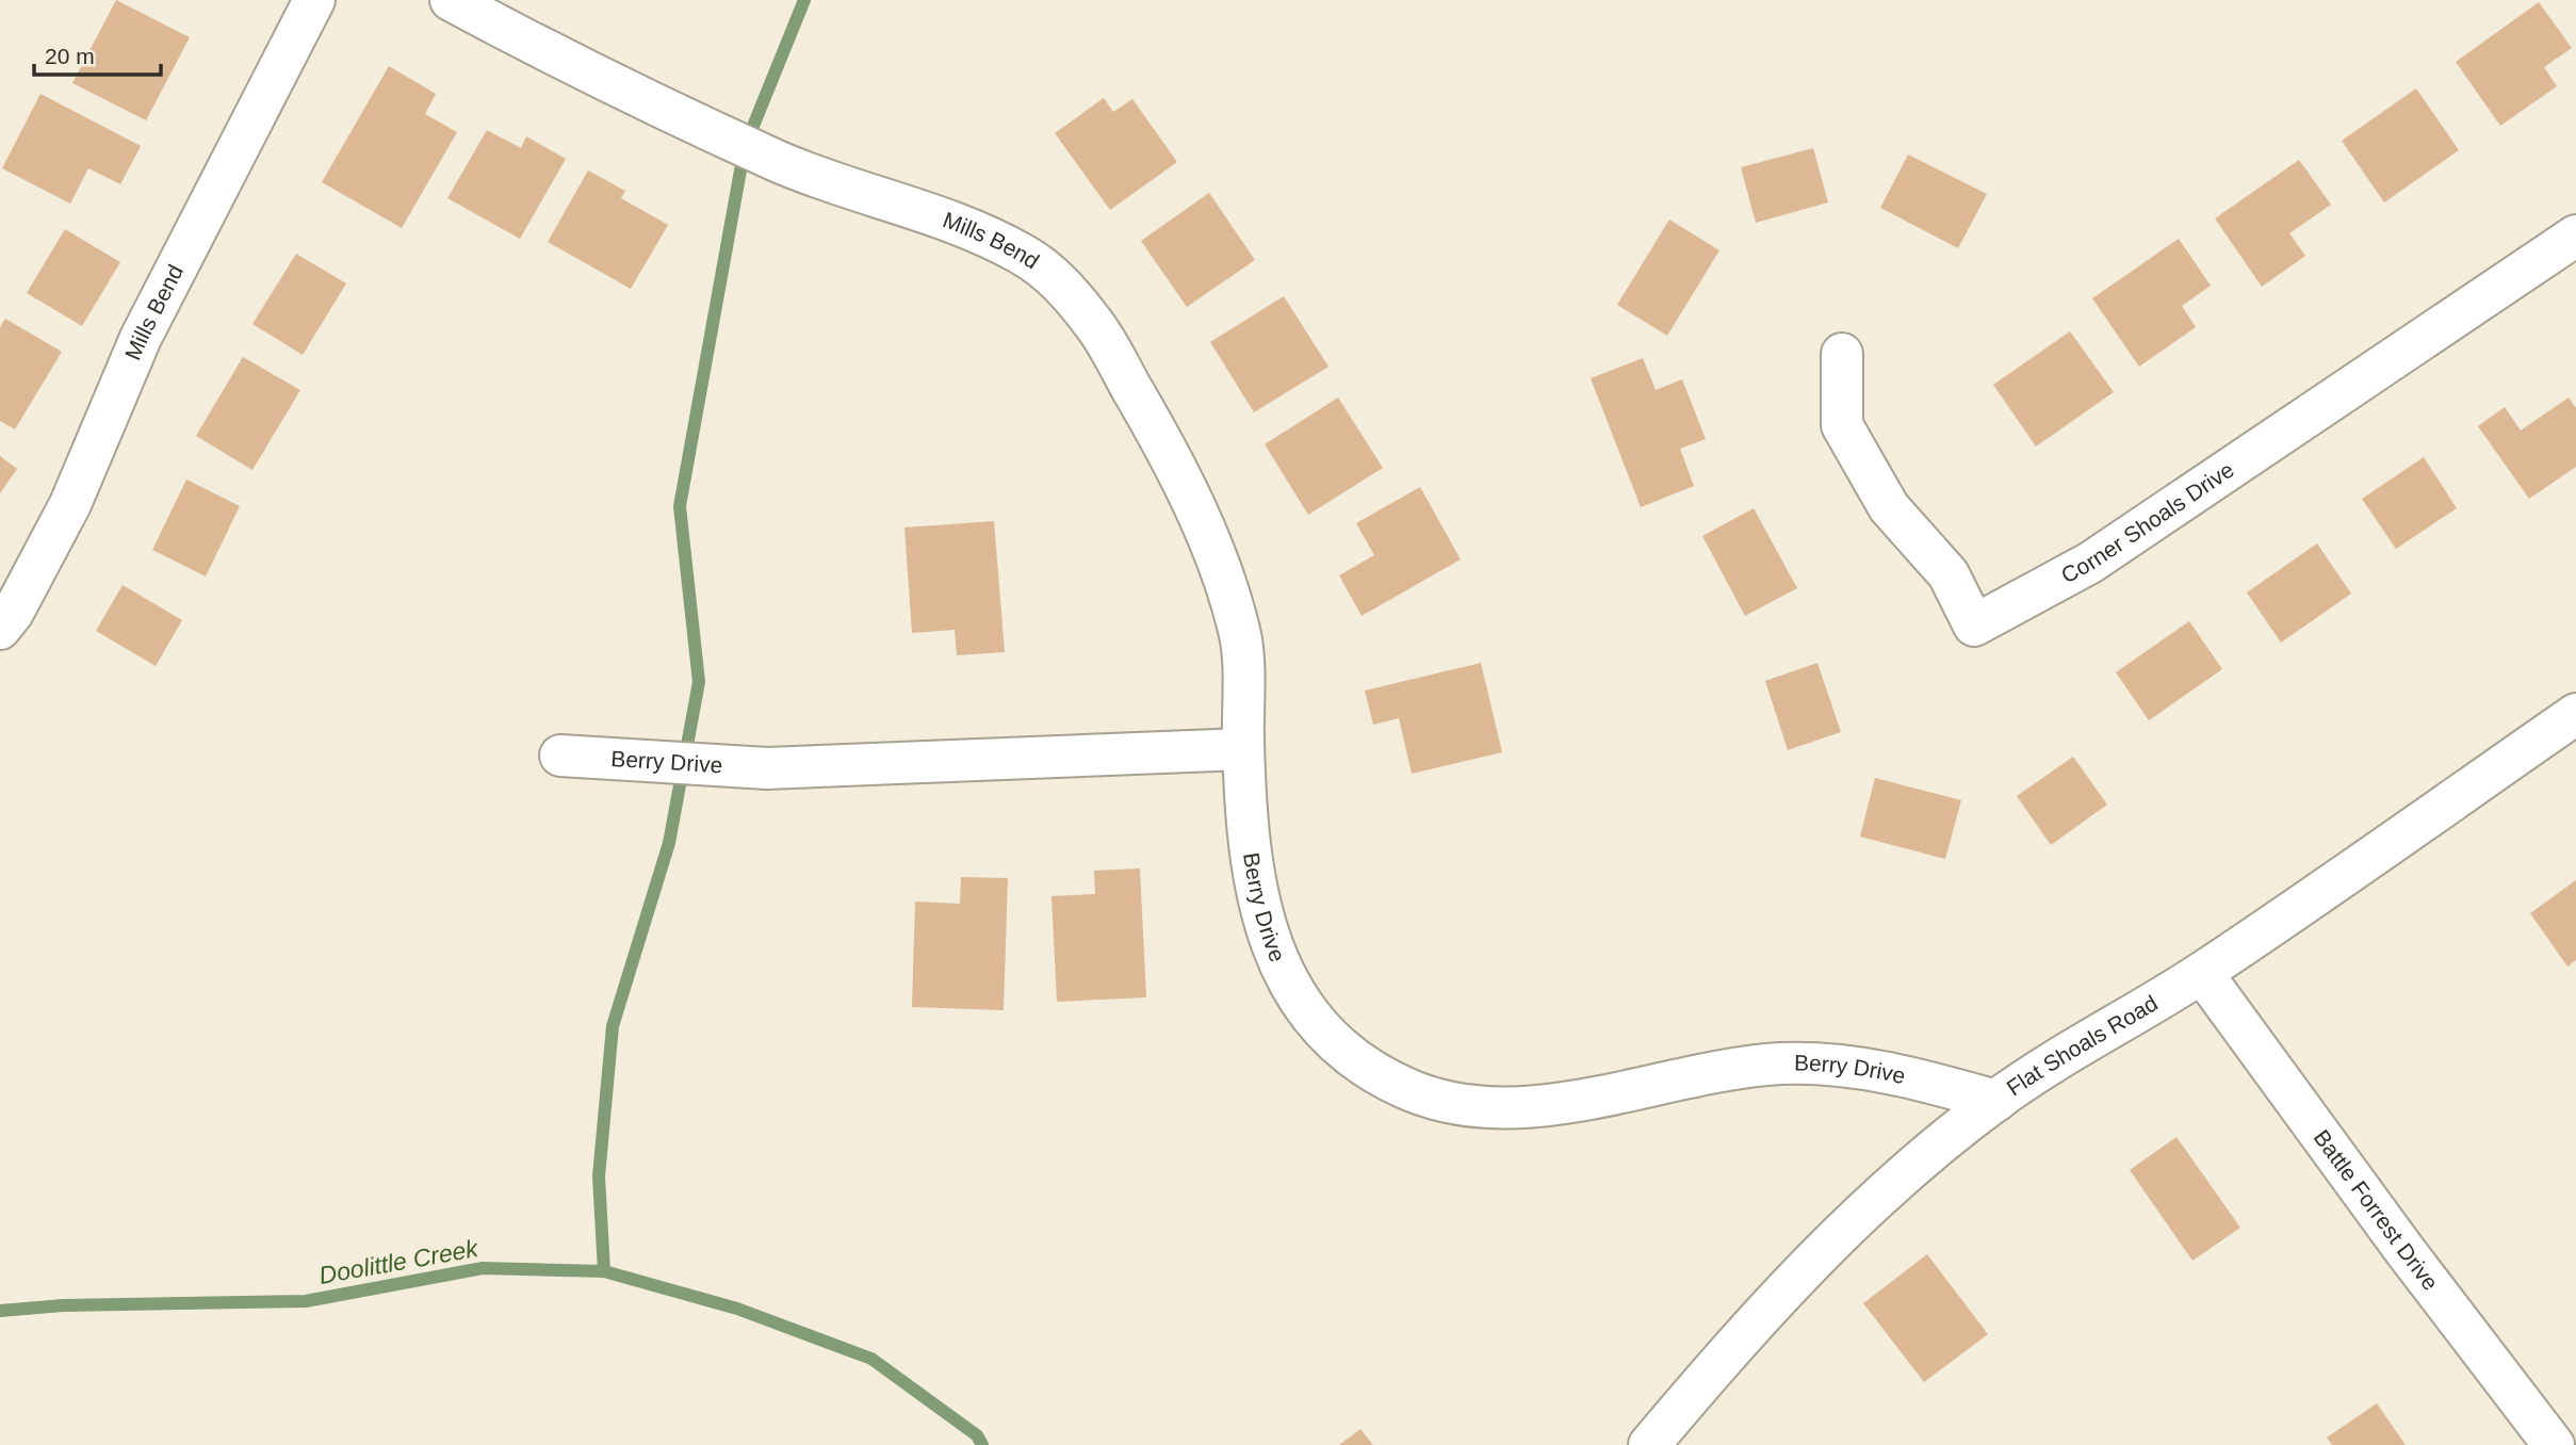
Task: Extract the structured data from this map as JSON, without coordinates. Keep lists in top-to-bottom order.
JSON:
{
  "streets": {
    "street": [
      "Mills Bend",
      "Corner Shoals Drive",
      "Berry Drive",
      "Flat Shoals Road",
      "Battle Forrest Drive"
    ]
  },
  "crossings": [
    ["Mills Bend", "Berry Drive"],
    ["Berry Drive", "Flat Shoals Road"],
    ["Flat Shoals Road", "Battle Forrest Drive"]
  ],
  "water": ["Doolittle Creek"],
  "scale_bar": "20 m"
}
